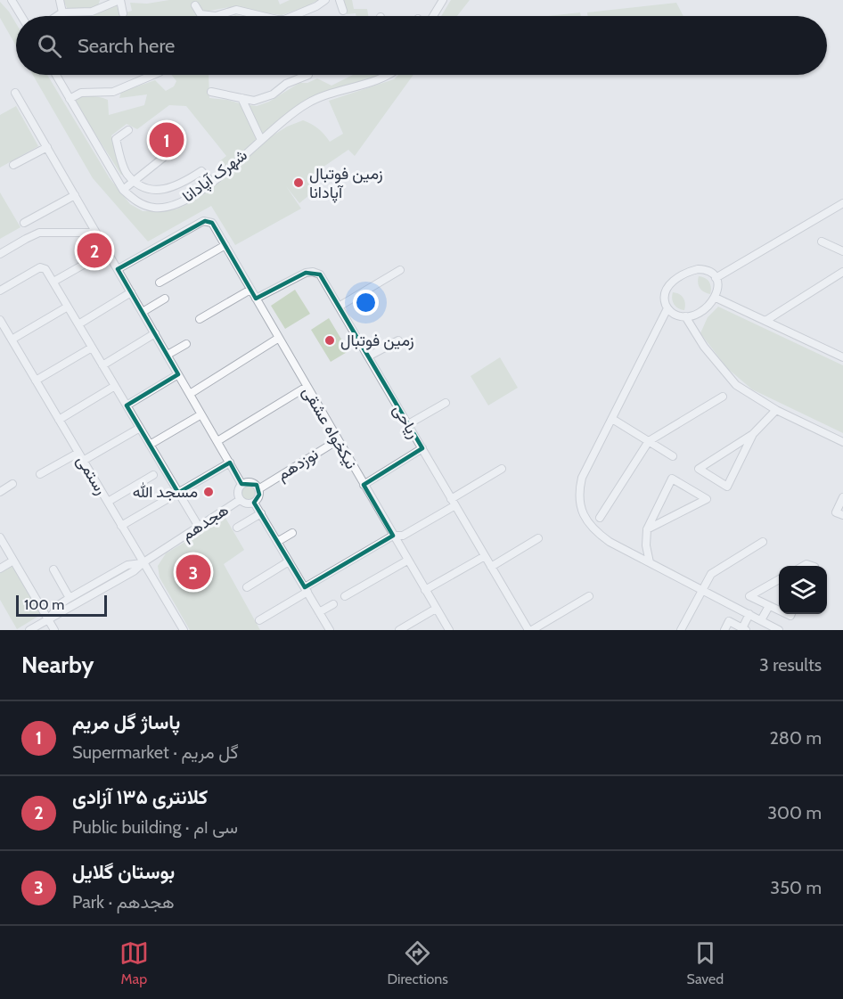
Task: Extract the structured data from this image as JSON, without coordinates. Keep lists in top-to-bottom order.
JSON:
{
  "streets": {
    "street": [
      "شهرک آپادانا",
      "ریاحی",
      "نیکخواه عشقی",
      "نوزدهم",
      "رستمی",
      "هجدهم"
    ]
  },
  "crossings": [
    ["ریاحی", "نیکخواه عشقی"],
    ["نیکخواه عشقی", "نوزدهم"],
    ["نوزدهم", "هجدهم"],
    ["رستمی", "هجدهم"]
  ],
  "places": ["زمین فوتبال آپادانا", "زمین فوتبال", "مسجد الله"],
  "scale_bar": "100 m",
  "page": {
    "search": "Search here",
    "pins": ["1", "2", "3"],
    "scale": "100 m",
    "heading": ["Nearby", "3 results"],
    "list": [
      {
        "mark": "1",
        "name": "پاساژ گل مریم",
        "note": "Supermarket · گل مریم",
        "value": "280 m"
      },
      {
        "mark": "2",
        "name": "کلانتری ۱۳۵ آزادی",
        "note": "Public building · سی ام",
        "value": "300 m"
      },
      {
        "mark": "3",
        "name": "بوستان گلایل",
        "note": "Park · هجدهم",
        "value": "350 m"
      }
    ],
    "nav": ["Map", "Directions", "Saved"]
  }
}
